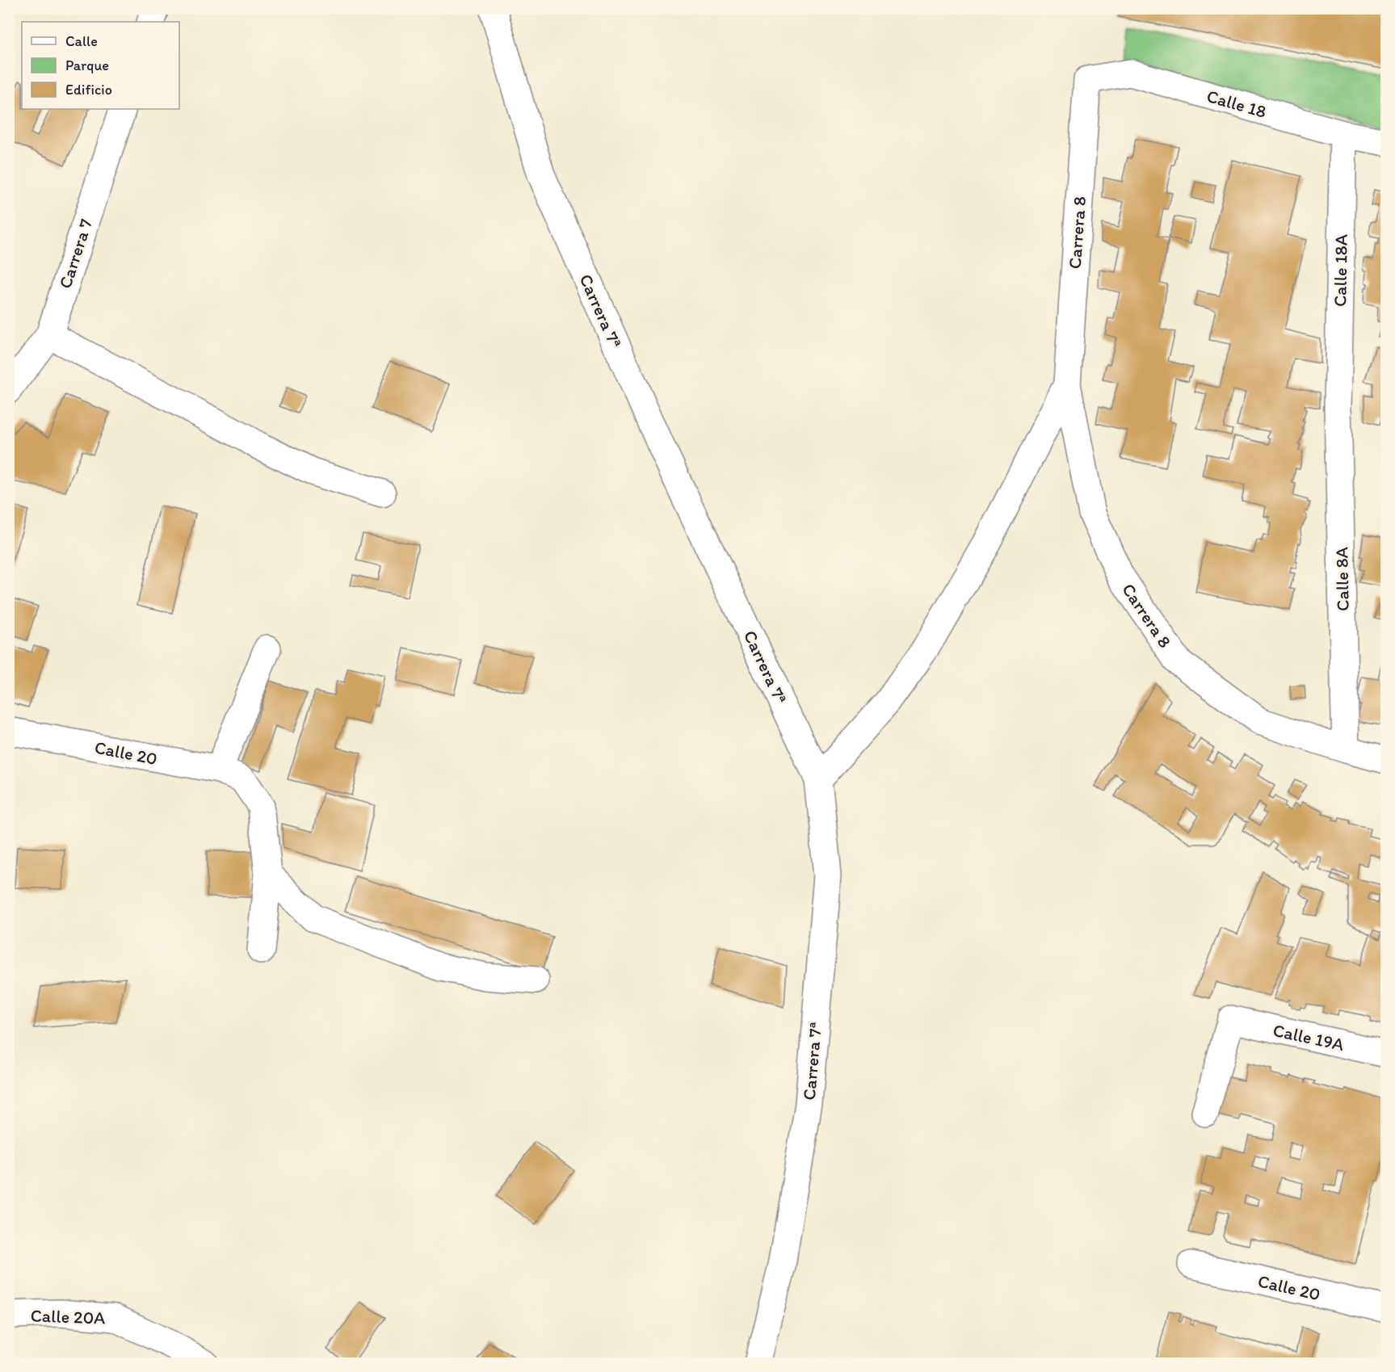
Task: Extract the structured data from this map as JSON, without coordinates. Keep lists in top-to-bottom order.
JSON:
{
  "streets": {
    "street": [
      "Calle 18",
      "Carrera 8",
      "Carrera 7",
      "Calle 18A",
      "Carrera 7ª",
      "Calle 8A",
      "Calle 20",
      "Calle 19A",
      "Calle 20A"
    ]
  },
  "crossings": [
    ["Calle 18", "Carrera 8"],
    ["Calle 18", "Calle 18A"],
    ["Carrera 8", "Carrera 7ª"],
    ["Carrera 8", "Calle 8A"],
    ["Calle 18A", "Calle 8A"]
  ],
  "legend": ["Calle", "Parque", "Edificio"]
}
